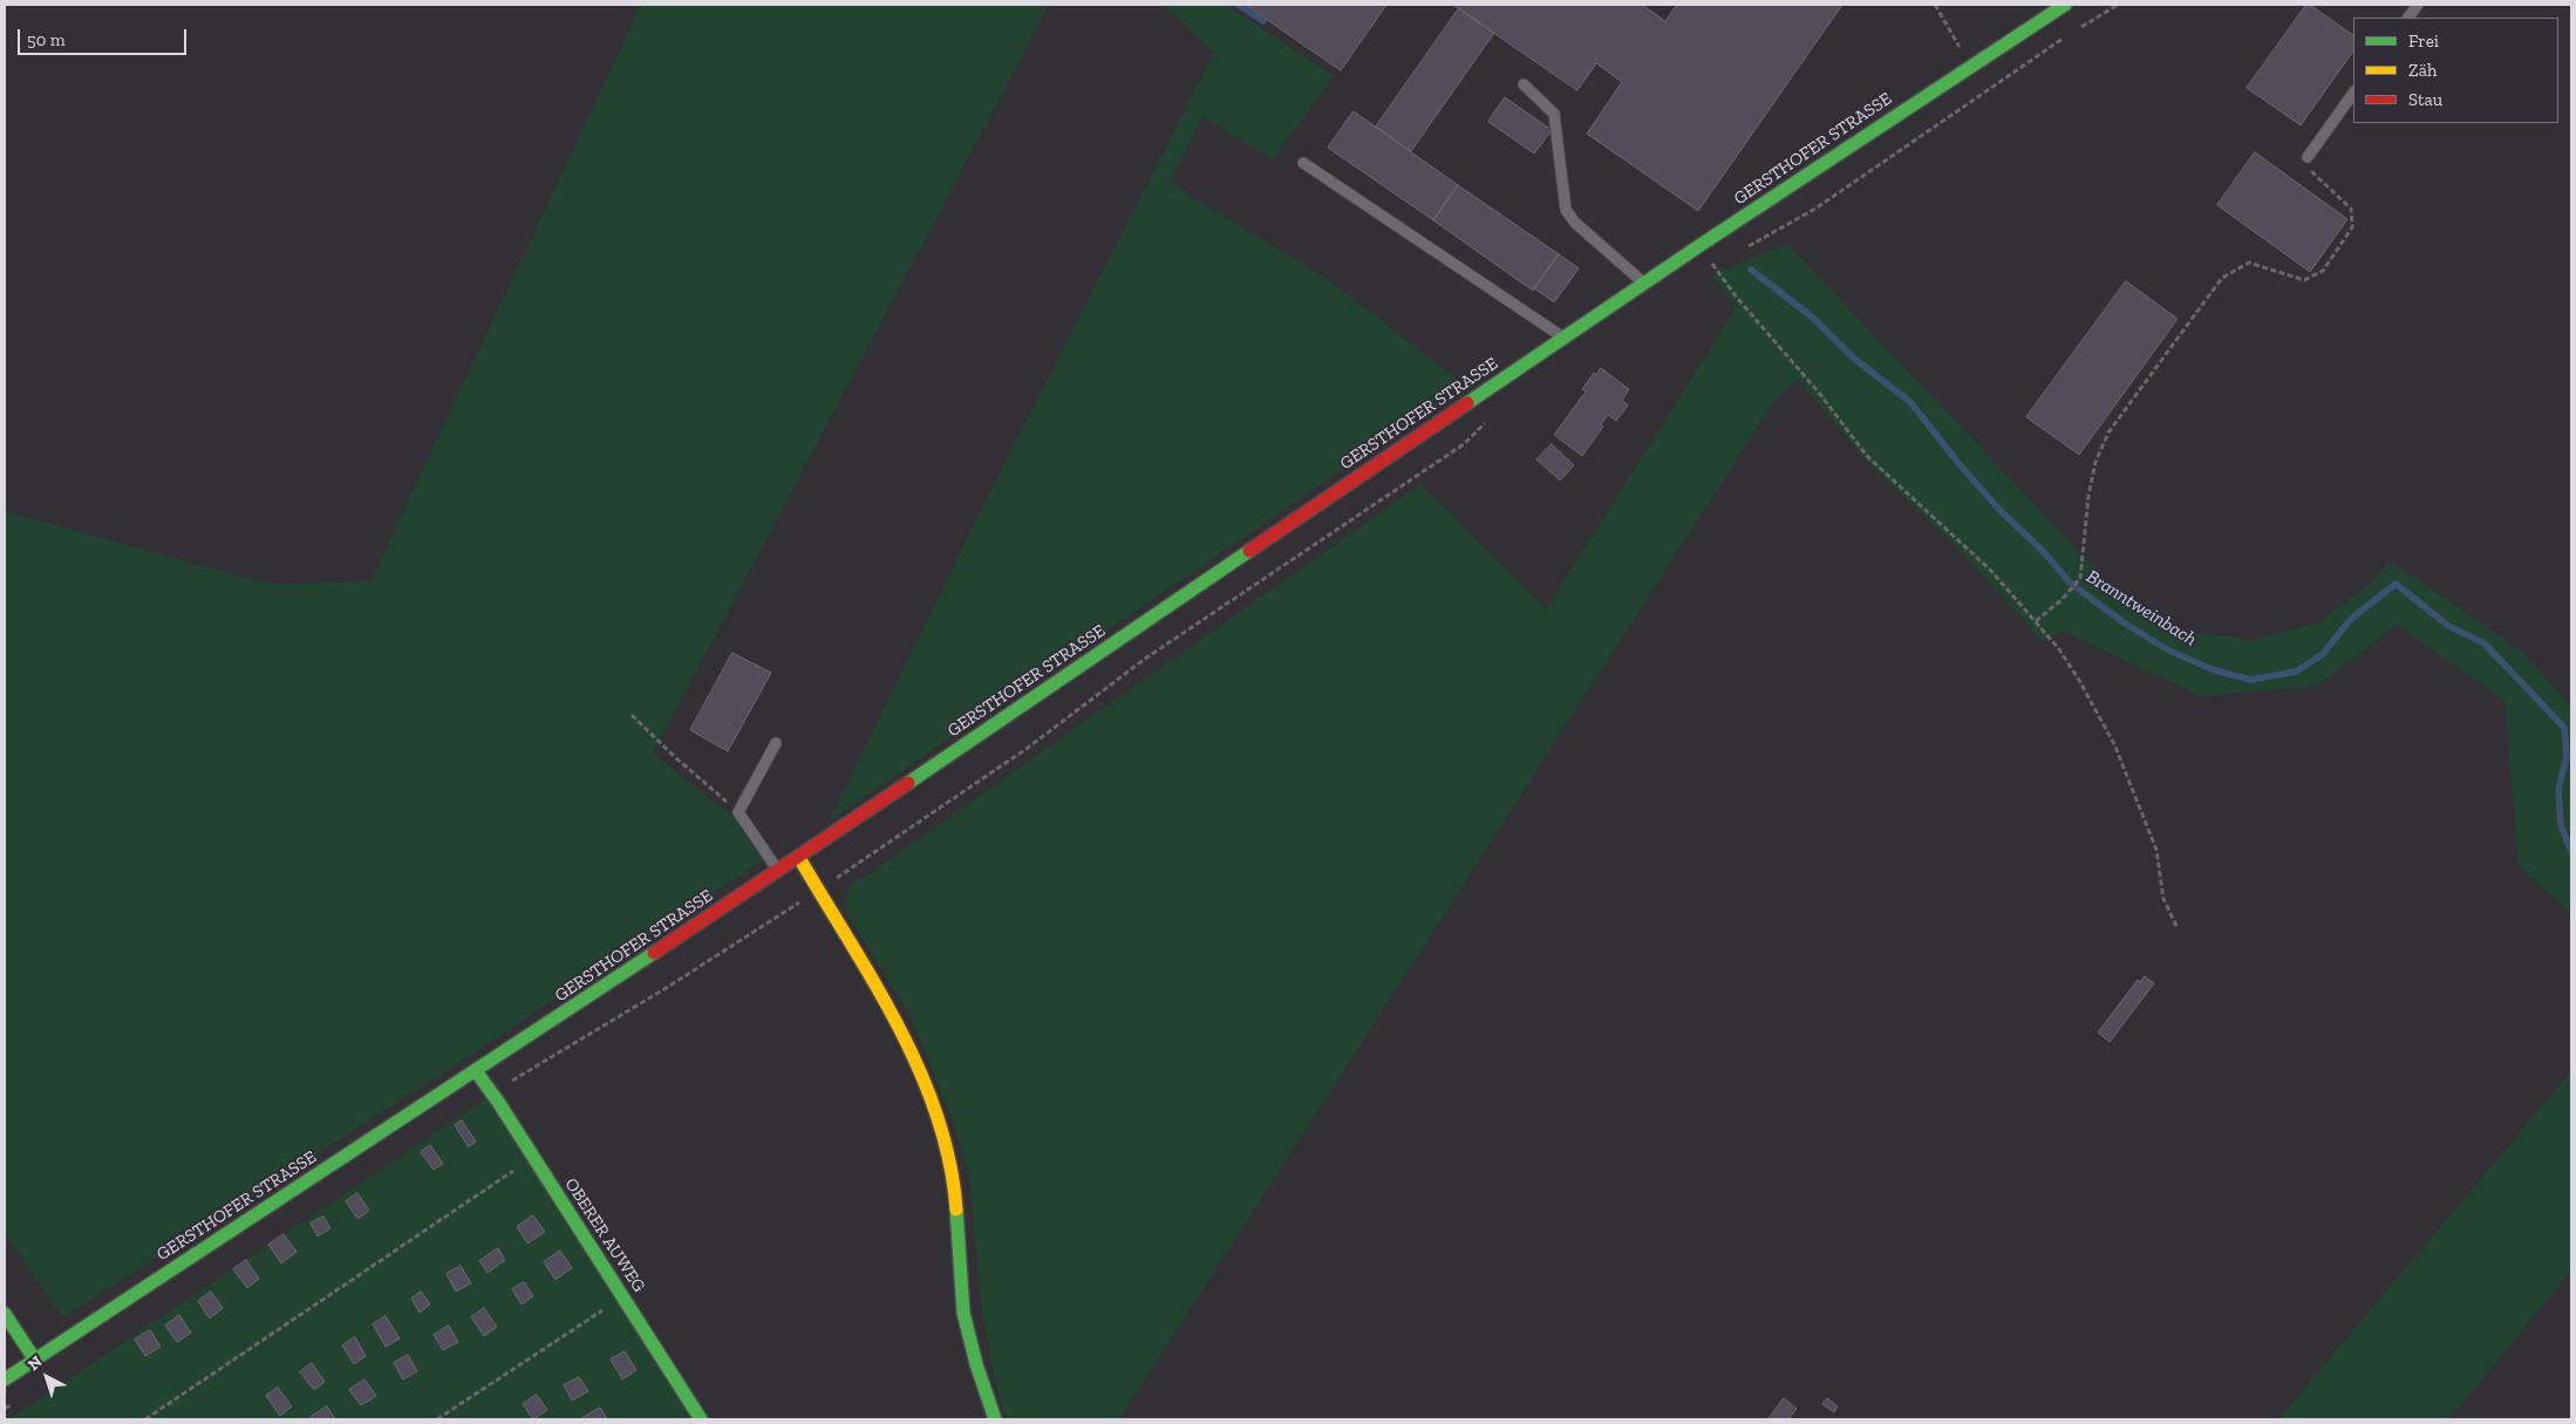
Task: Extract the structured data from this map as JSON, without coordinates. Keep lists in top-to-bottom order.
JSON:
{
  "streets": {
    "main road": ["GERSTHOFER STRASSE", "OBERER AUWEG"]
  },
  "crossings": [
    ["GERSTHOFER STRASSE", "OBERER AUWEG"]
  ],
  "water": ["Branntweinbach"],
  "legend": ["Frei", "Zäh", "Stau"],
  "scale_bar": "50 m",
  "north": "top left"
}
